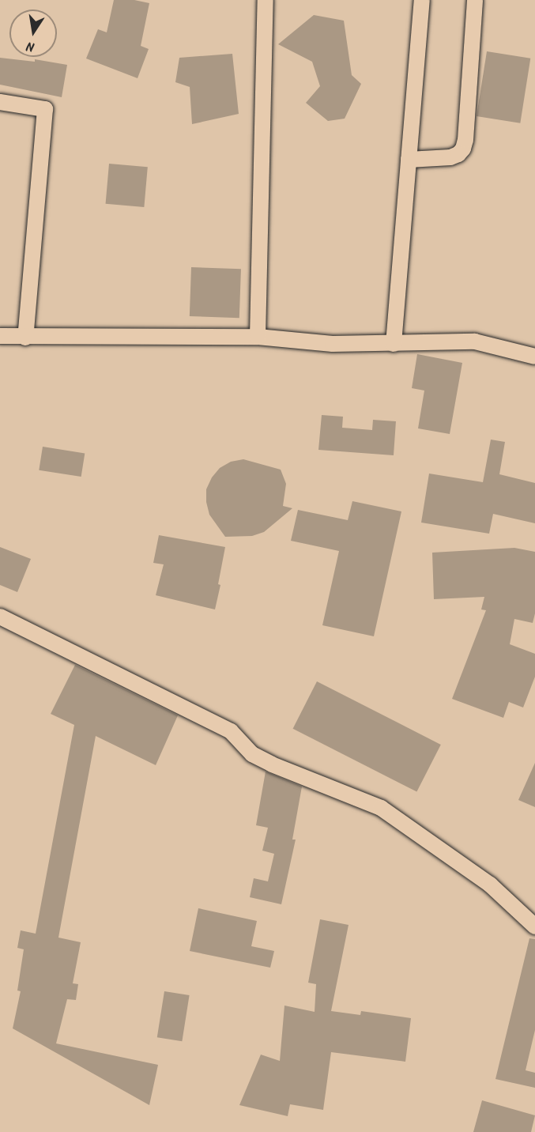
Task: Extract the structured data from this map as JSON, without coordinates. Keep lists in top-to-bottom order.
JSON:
{
  "north": "bottom"
}
